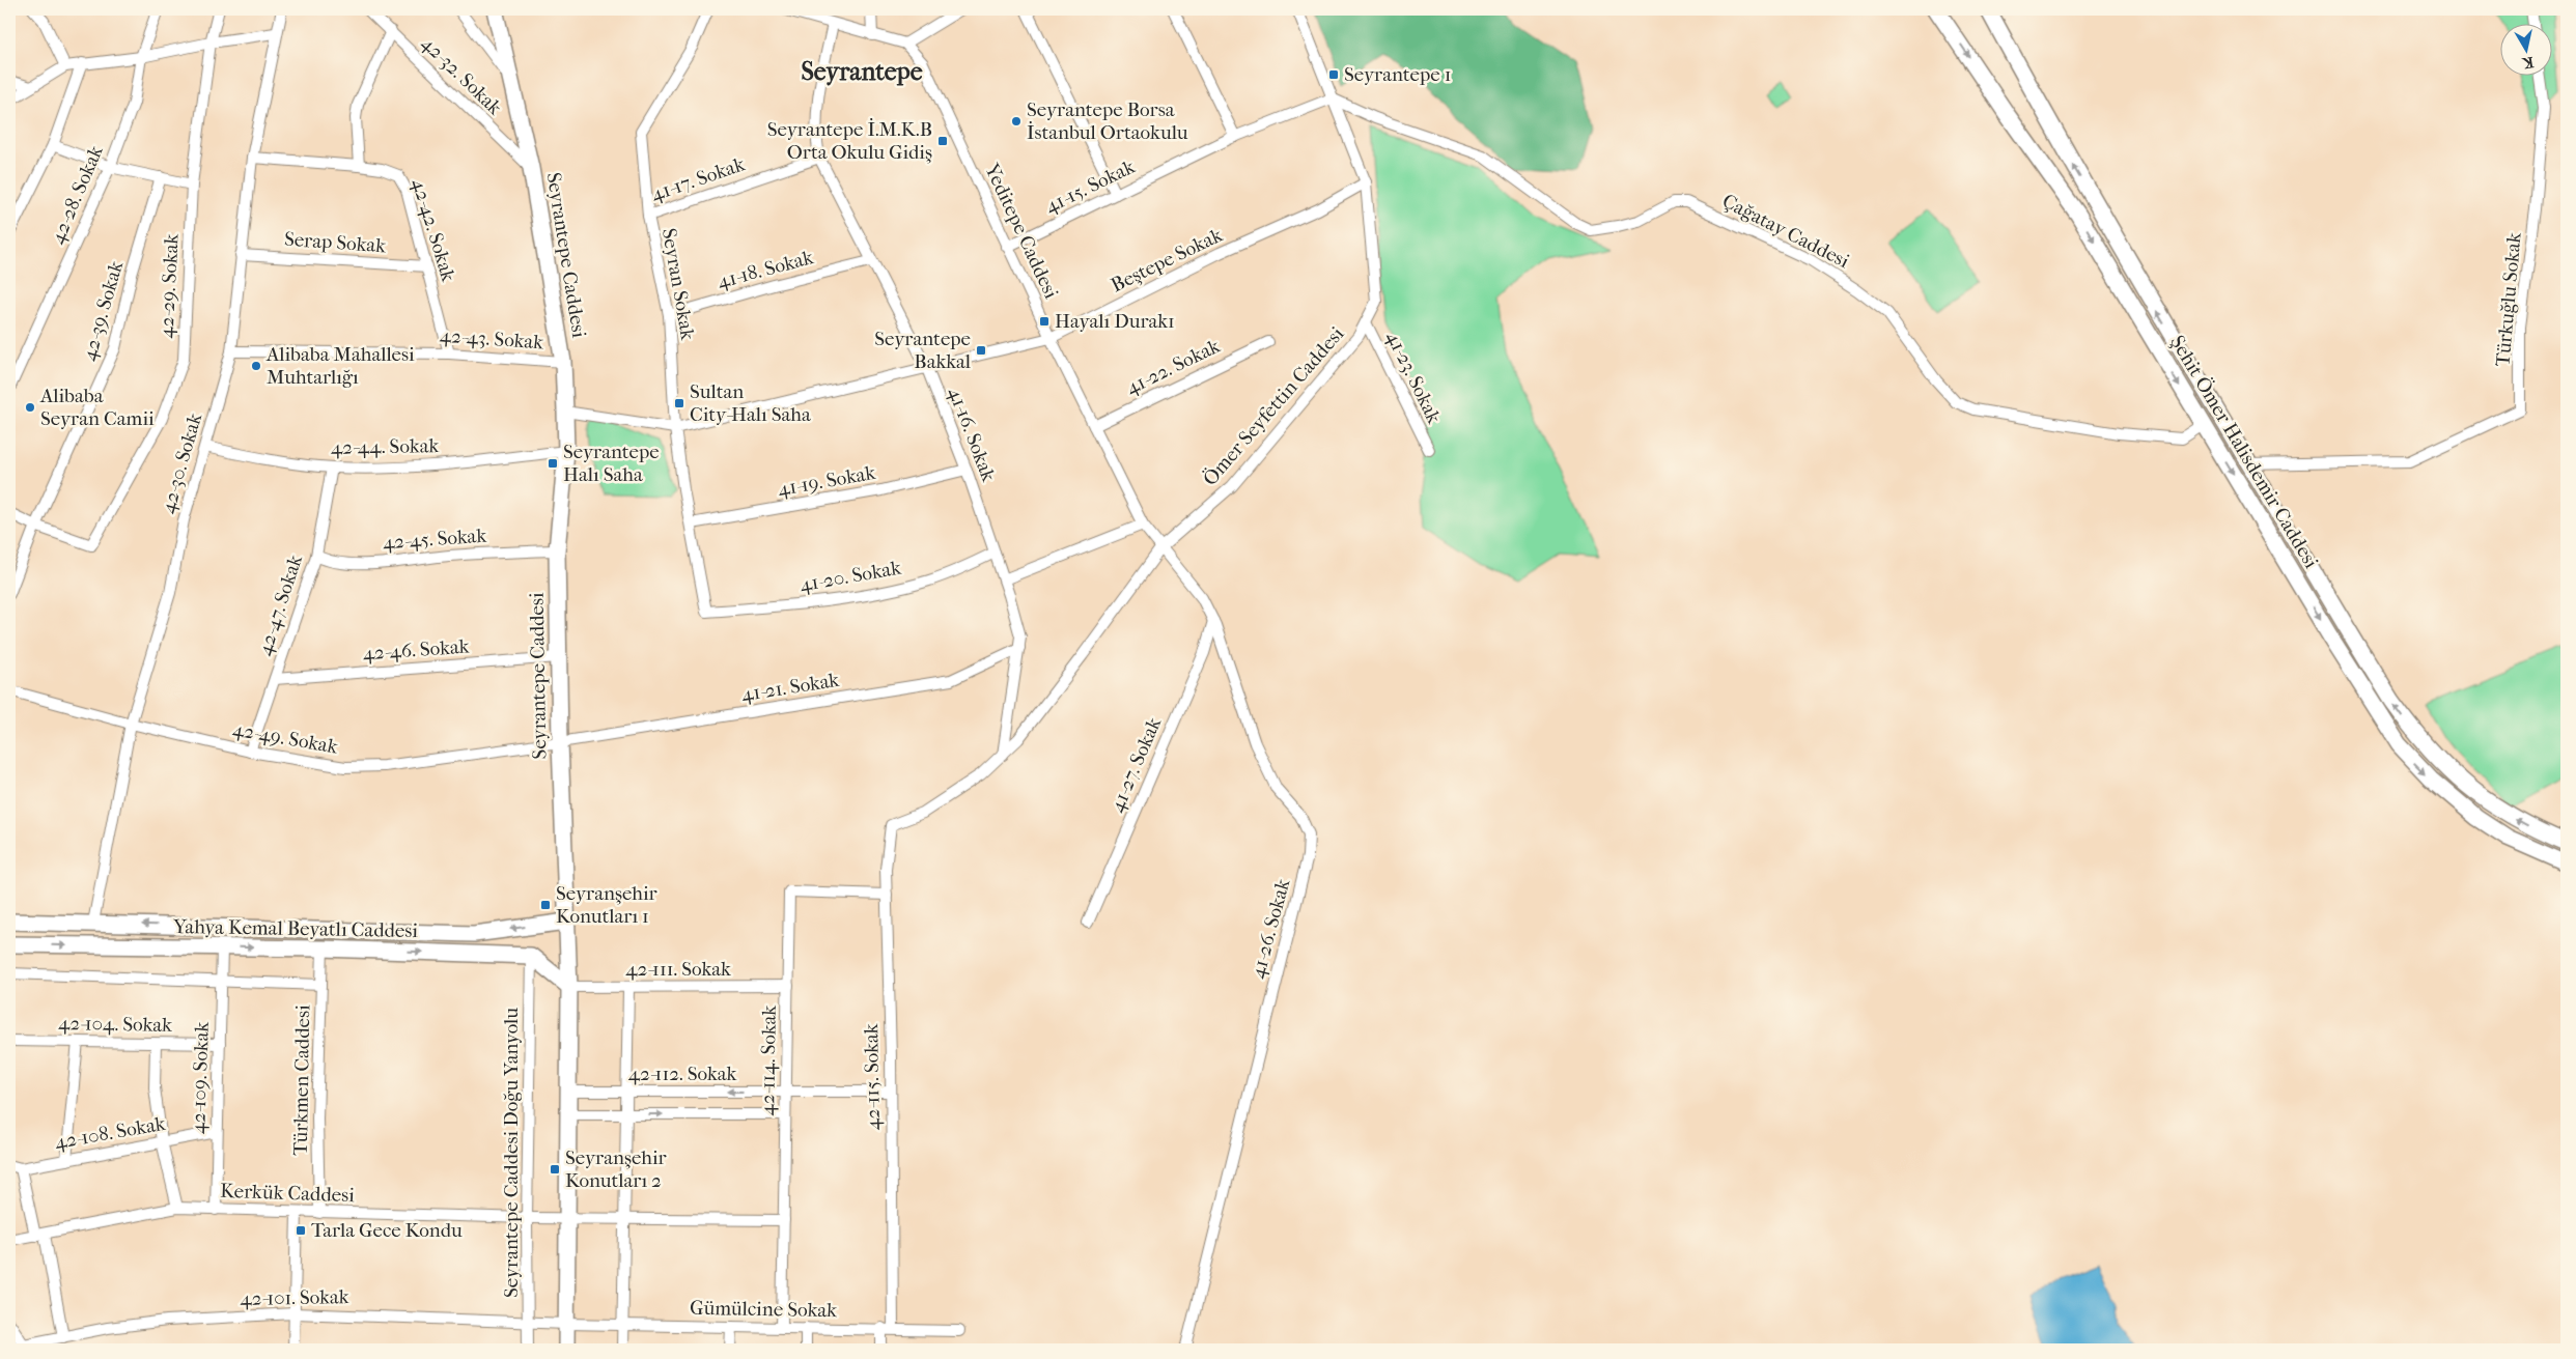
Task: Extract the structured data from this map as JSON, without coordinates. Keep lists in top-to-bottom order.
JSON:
{
  "streets": {
    "street": [
      "42-32. Sokak",
      "41-17. Sokak",
      "41-15. Sokak",
      "42-28. Sokak",
      "42-42. Sokak",
      "Yeditepe Caddesi",
      "Çağatay Caddesi",
      "Serap Sokak",
      "Seyrantepe Caddesi",
      "Beştepe Sokak",
      "41-18. Sokak",
      "Seyran Sokak",
      "42-29. Sokak",
      "Türkuğlu Sokak",
      "42-39. Sokak",
      "42-43. Sokak",
      "41-22. Sokak",
      "41-23. Sokak",
      "Ömer Seyfettin Caddesi",
      "41-16. Sokak",
      "42-44. Sokak",
      "Şehit Ömer Halisdemir Caddesi",
      "42-30. Sokak",
      "41-19. Sokak",
      "42-45. Sokak",
      "41-20. Sokak",
      "42-47. Sokak",
      "42-46. Sokak",
      "41-21. Sokak",
      "42-49. Sokak",
      "41-27. Sokak",
      "Yahya Kemal Beyatlı Caddesi",
      "41-26. Sokak",
      "42-111. Sokak",
      "42-104. Sokak",
      "42-114. Sokak",
      "42-112. Sokak",
      "42-115. Sokak",
      "42-109. Sokak",
      "Türkmen Caddesi",
      "42-108. Sokak",
      "Seyrantepe Caddesi Doğu Yanyolu",
      "Kerkük Caddesi",
      "42-101. Sokak",
      "Gümülcine Sokak"
    ]
  },
  "crossings": [
    ["42-32. Sokak", "Seyrantepe Caddesi"],
    ["41-17. Sokak", "Seyran Sokak"],
    ["41-17. Sokak", "41-16. Sokak"],
    ["41-15. Sokak", "Yeditepe Caddesi"],
    ["41-15. Sokak", "Çağatay Caddesi"],
    ["41-15. Sokak", "Ömer Seyfettin Caddesi"],
    ["42-42. Sokak", "Serap Sokak"],
    ["42-42. Sokak", "42-43. Sokak"],
    ["Yeditepe Caddesi", "Beştepe Sokak"],
    ["Yeditepe Caddesi", "41-22. Sokak"],
    ["Yeditepe Caddesi", "Ömer Seyfettin Caddesi"],
    ["Yeditepe Caddesi", "41-26. Sokak"],
    ["Çağatay Caddesi", "Ömer Seyfettin Caddesi"],
    ["Çağatay Caddesi", "Şehit Ömer Halisdemir Caddesi"],
    ["Serap Sokak", "42-30. Sokak"],
    ["Seyrantepe Caddesi", "42-43. Sokak"],
    ["Seyrantepe Caddesi", "42-44. Sokak"],
    ["Seyrantepe Caddesi", "42-45. Sokak"],
    ["Seyrantepe Caddesi", "42-46. Sokak"],
    ["Seyrantepe Caddesi", "41-21. Sokak"],
    ["Seyrantepe Caddesi", "42-49. Sokak"],
    ["Seyrantepe Caddesi", "Yahya Kemal Beyatlı Caddesi"],
    ["Seyrantepe Caddesi", "42-111. Sokak"],
    ["Seyrantepe Caddesi", "42-112. Sokak"],
    ["Seyrantepe Caddesi", "Kerkük Caddesi"],
    ["Seyrantepe Caddesi", "42-101. Sokak"],
    ["Seyrantepe Caddesi", "Gümülcine Sokak"],
    ["Beştepe Sokak", "Seyran Sokak"],
    ["Beştepe Sokak", "Ömer Seyfettin Caddesi"],
    ["Beştepe Sokak", "41-16. Sokak"],
    ["41-18. Sokak", "Seyran Sokak"],
    ["41-18. Sokak", "41-16. Sokak"],
    ["Seyran Sokak", "41-19. Sokak"],
    ["Seyran Sokak", "41-20. Sokak"],
    ["42-29. Sokak", "42-39. Sokak"],
    ["Türkuğlu Sokak", "Şehit Ömer Halisdemir Caddesi"],
    ["42-43. Sokak", "42-30. Sokak"],
    ["41-23. Sokak", "Ömer Seyfettin Caddesi"],
    ["Ömer Seyfettin Caddesi", "41-16. Sokak"],
    ["Ömer Seyfettin Caddesi", "41-26. Sokak"],
    ["Ömer Seyfettin Caddesi", "42-115. Sokak"],
    ["41-16. Sokak", "41-19. Sokak"],
    ["41-16. Sokak", "41-20. Sokak"],
    ["41-16. Sokak", "41-21. Sokak"],
    ["42-44. Sokak", "42-30. Sokak"],
    ["42-44. Sokak", "42-47. Sokak"],
    ["42-30. Sokak", "42-49. Sokak"],
    ["42-30. Sokak", "Yahya Kemal Beyatlı Caddesi"],
    ["42-45. Sokak", "42-47. Sokak"],
    ["42-47. Sokak", "42-46. Sokak"],
    ["42-47. Sokak", "42-49. Sokak"],
    ["41-21. Sokak", "42-49. Sokak"],
    ["41-27. Sokak", "41-26. Sokak"],
    ["Yahya Kemal Beyatlı Caddesi", "42-109. Sokak"],
    ["Yahya Kemal Beyatlı Caddesi", "Türkmen Caddesi"],
    ["Yahya Kemal Beyatlı Caddesi", "Seyrantepe Caddesi Doğu Yanyolu"],
    ["42-111. Sokak", "42-114. Sokak"],
    ["42-104. Sokak", "42-109. Sokak"],
    ["42-114. Sokak", "42-112. Sokak"],
    ["42-114. Sokak", "42-115. Sokak"],
    ["42-114. Sokak", "Kerkük Caddesi"],
    ["42-114. Sokak", "Gümülcine Sokak"],
    ["42-112. Sokak", "42-115. Sokak"],
    ["42-115. Sokak", "Gümülcine Sokak"],
    ["42-109. Sokak", "42-108. Sokak"],
    ["42-109. Sokak", "Kerkük Caddesi"],
    ["Türkmen Caddesi", "Kerkük Caddesi"],
    ["Seyrantepe Caddesi Doğu Yanyolu", "Kerkük Caddesi"],
    ["Seyrantepe Caddesi Doğu Yanyolu", "42-101. Sokak"],
    ["42-101. Sokak", "Gümülcine Sokak"]
  ],
  "districts": ["Seyrantepe"],
  "places": {
    "transit": [
      "Seyrantepe 1",
      "Seyrantepe İ.M.K.B Orta Okulu Gidiş",
      "Hayalı Durak1",
      "Seyrantepe Bakkal",
      "Sultan City-Halı Saha",
      "Seyrantepe Halı Saha",
      "Seyranşehir Konutları 1",
      "Seyranşehir Konutları 2",
      "Tarla Gece Kondu"
    ],
    "other": ["Seyrantepe Borsa İstanbul Ortaokulu", "Alibaba Mahallesi Muhtarlığı", "Alibaba Seyran Camii"]
  },
  "north": "bottom"
}
